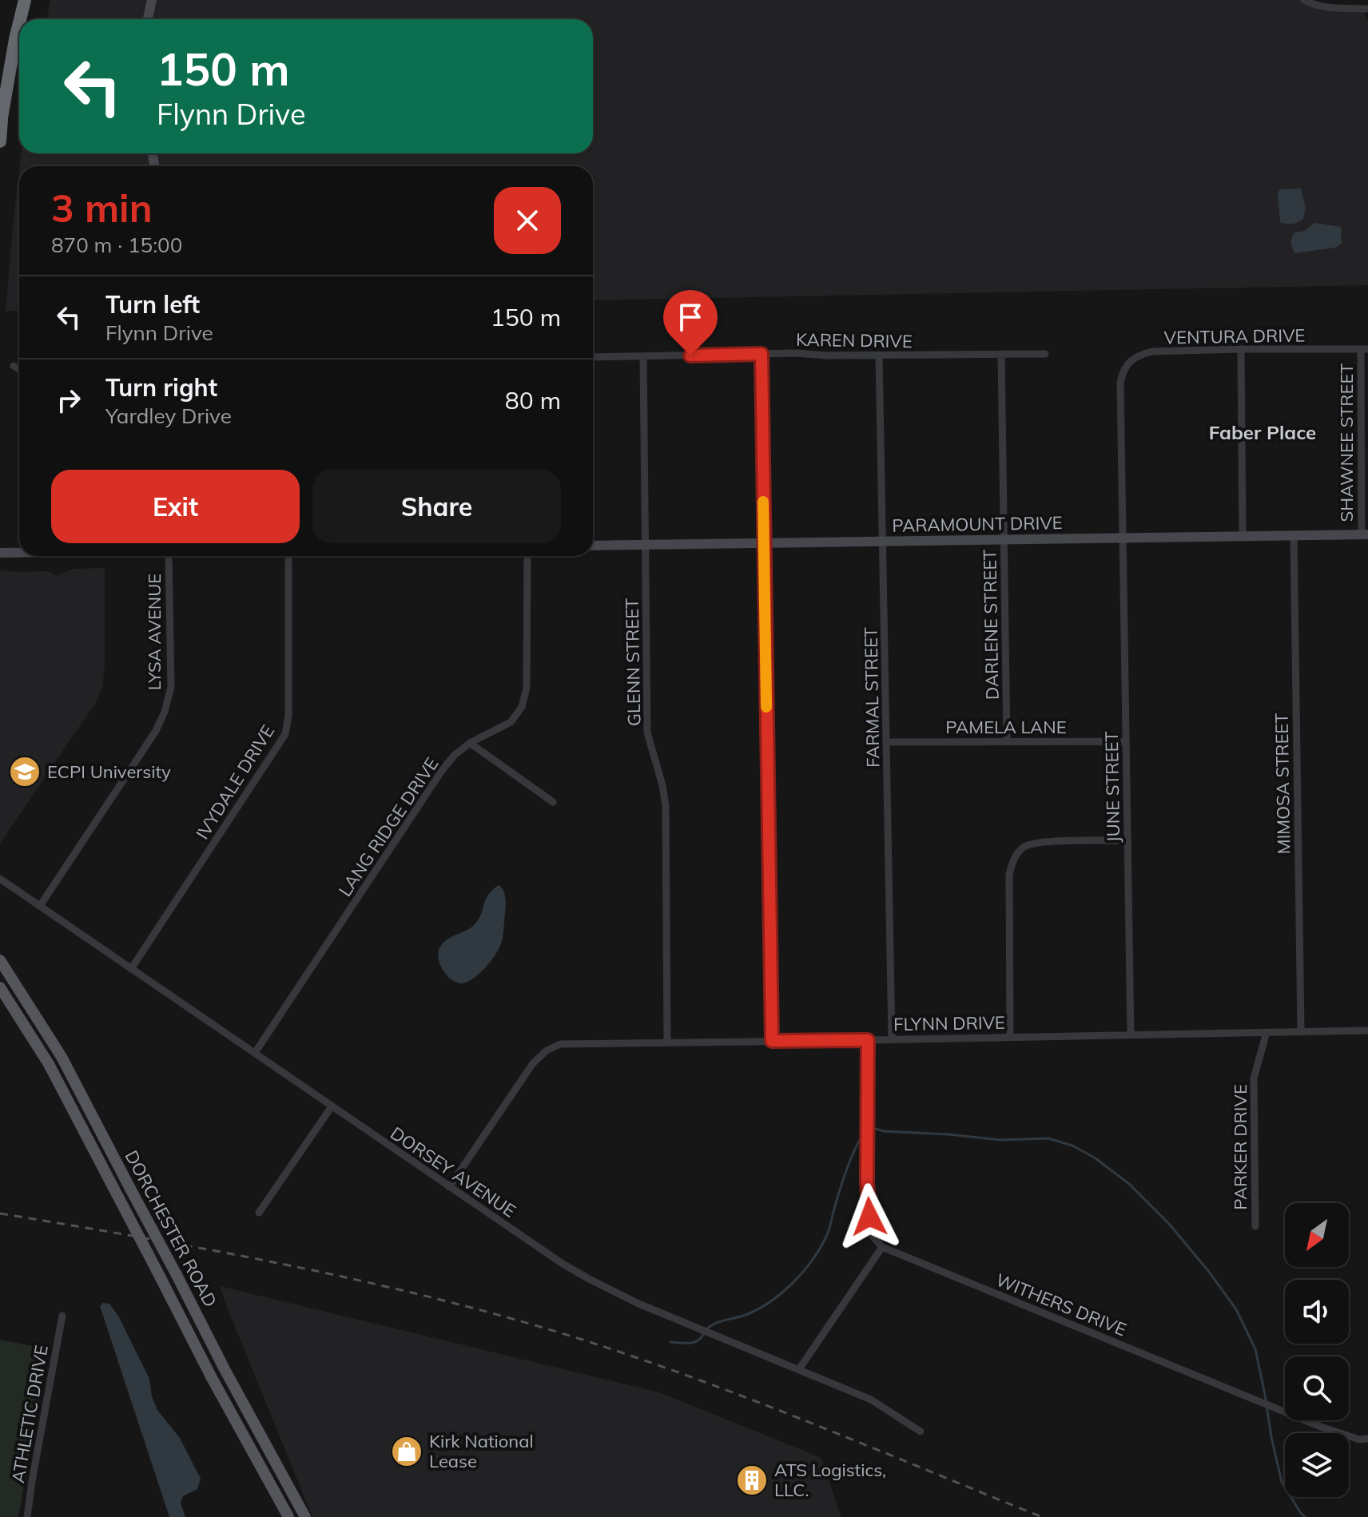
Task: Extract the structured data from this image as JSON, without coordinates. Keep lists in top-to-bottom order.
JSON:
{
  "streets": {
    "main road": ["DORCHESTER ROAD"],
    "street": [
      "VENTURA DRIVE",
      "KAREN DRIVE",
      "SHAWNEE STREET",
      "PARAMOUNT DRIVE",
      "DARLENE STREET",
      "LYSA AVENUE",
      "GLENN STREET",
      "FARMAL STREET",
      "PAMELA LANE",
      "IVYDALE DRIVE",
      "MIMOSA STREET",
      "JUNE STREET",
      "LANG RIDGE DRIVE",
      "FLYNN DRIVE",
      "PARKER DRIVE",
      "DORSEY AVENUE",
      "WITHERS DRIVE",
      "ATHLETIC DRIVE"
    ]
  },
  "crossings": [
    ["VENTURA DRIVE", "SHAWNEE STREET"],
    ["VENTURA DRIVE", "PARAMOUNT DRIVE"],
    ["VENTURA DRIVE", "JUNE STREET"],
    ["KAREN DRIVE", "DARLENE STREET"],
    ["KAREN DRIVE", "GLENN STREET"],
    ["KAREN DRIVE", "FARMAL STREET"],
    ["SHAWNEE STREET", "PARAMOUNT DRIVE"],
    ["PARAMOUNT DRIVE", "DARLENE STREET"],
    ["PARAMOUNT DRIVE", "GLENN STREET"],
    ["PARAMOUNT DRIVE", "FARMAL STREET"],
    ["PARAMOUNT DRIVE", "MIMOSA STREET"],
    ["PARAMOUNT DRIVE", "JUNE STREET"],
    ["DARLENE STREET", "PAMELA LANE"],
    ["LYSA AVENUE", "DORSEY AVENUE"],
    ["GLENN STREET", "FLYNN DRIVE"],
    ["FARMAL STREET", "PAMELA LANE"],
    ["FARMAL STREET", "FLYNN DRIVE"],
    ["PAMELA LANE", "JUNE STREET"],
    ["IVYDALE DRIVE", "DORSEY AVENUE"],
    ["MIMOSA STREET", "FLYNN DRIVE"],
    ["JUNE STREET", "FLYNN DRIVE"],
    ["LANG RIDGE DRIVE", "DORSEY AVENUE"],
    ["FLYNN DRIVE", "PARKER DRIVE"],
    ["FLYNN DRIVE", "DORSEY AVENUE"]
  ],
  "districts": ["Faber Place"],
  "places": {
    "school or university": ["ECPI University"],
    "shop": ["Kirk National Lease"],
    "building": ["ATS Logistics, LLC."]
  },
  "north": "bottom left",
  "page": {
    "turn": ["150 m", "Flynn Drive"],
    "heading": ["3 min", "870 m · 15:00"],
    "list": [
      {
        "name": "Turn left",
        "note": "Flynn Drive",
        "value": "150 m"
      },
      {
        "name": "Turn right",
        "note": "Yardley Drive",
        "value": "80 m"
      }
    ],
    "buttons": ["Exit", "Share"]
  }
}
